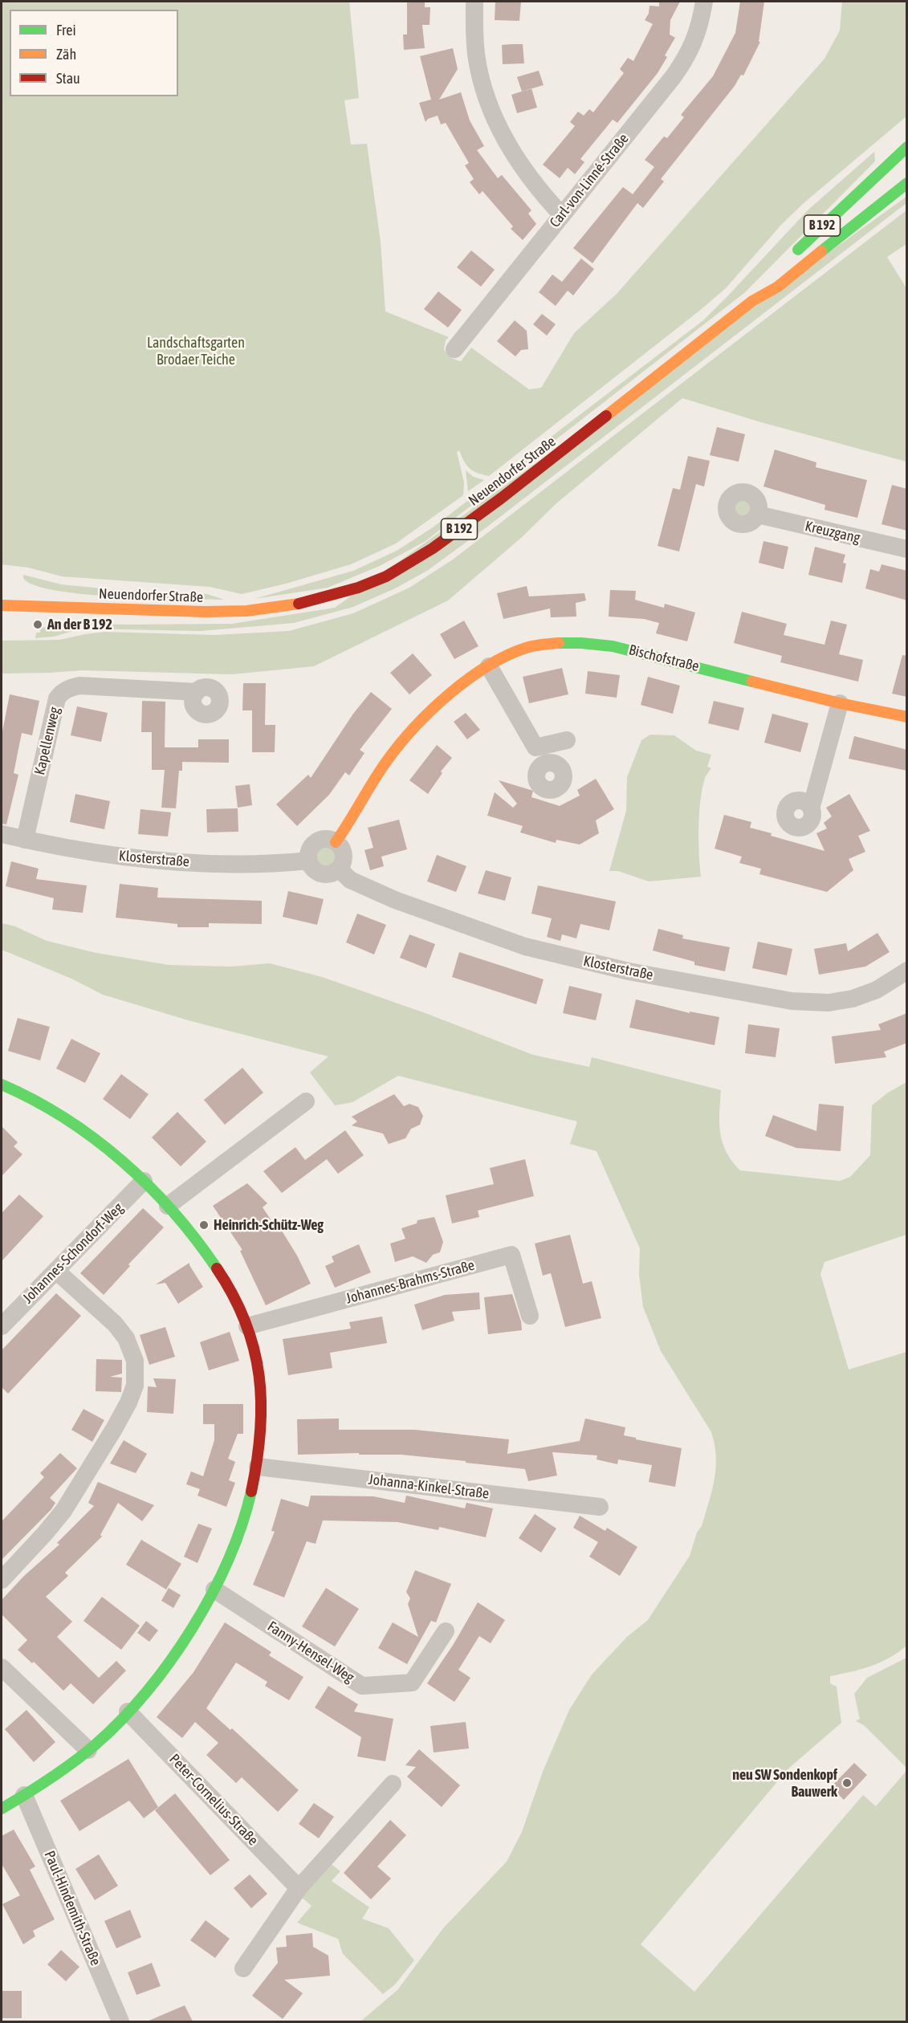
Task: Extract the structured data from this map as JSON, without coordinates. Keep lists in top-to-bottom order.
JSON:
{
  "streets": {
    "street": [
      "Carl-von-Linné-Straße",
      "B 192",
      "Neuendorfer Straße",
      "Kreuzgang",
      "Bischofstraße",
      "Kapellenweg",
      "Klosterstraße",
      "Johannes-Schondorf-Weg",
      "Johannes-Brahms-Straße",
      "Johanna-Kinkel-Straße",
      "Fanny-Hensel-Weg",
      "Peter-Cornelius-Straße",
      "Paul-Hindemith-Straße"
    ]
  },
  "crossings": [
    ["Bischofstraße", "Klosterstraße"],
    ["Kapellenweg", "Klosterstraße"]
  ],
  "parks": ["Landschaftsgarten Brodaer Teiche"],
  "places": ["An der B 192", "Heinrich-Schütz-Weg", "neu SW Sondenkopf Bauwerk"],
  "legend": ["Frei", "Zäh", "Stau"]
}
